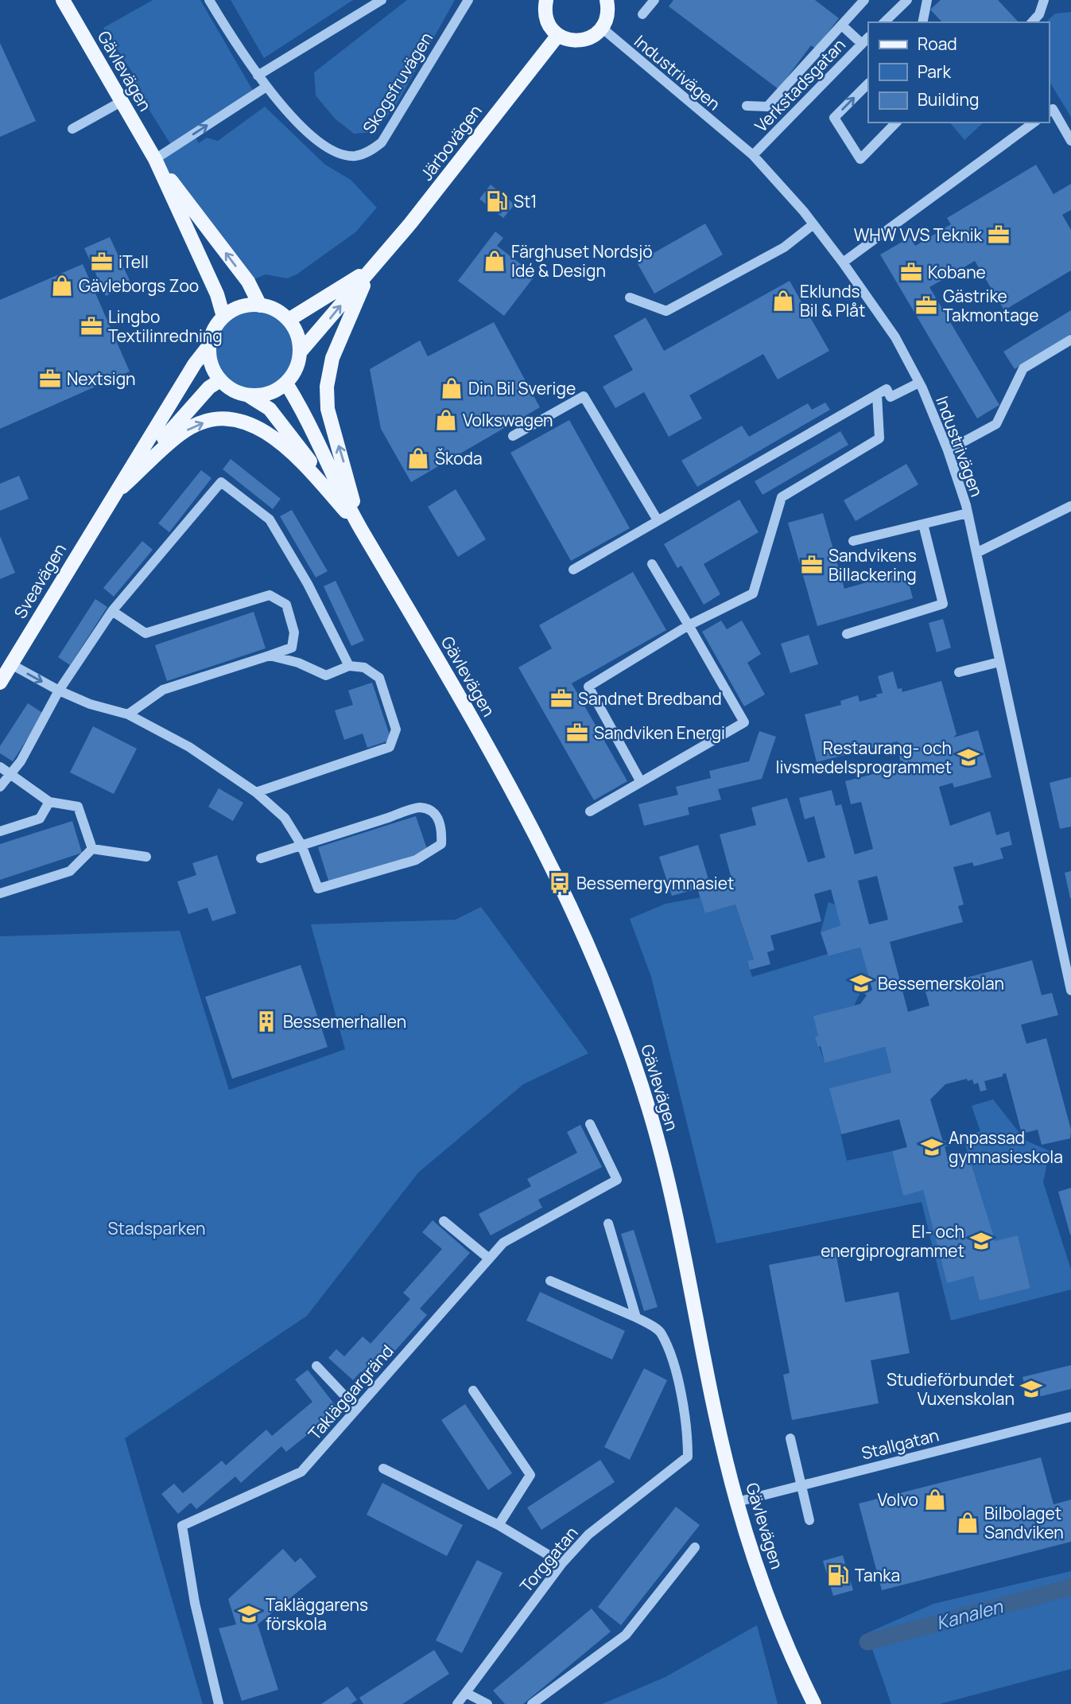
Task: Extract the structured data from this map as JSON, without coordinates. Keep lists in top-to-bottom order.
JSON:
{
  "streets": {
    "main road": ["Gävlevägen", "Järbovägen", "Sveavägen"],
    "street": [
      "Industrivägen",
      "Skogsfruvägen",
      "Verkstadsgatan",
      "Takläggargränd",
      "Stallgatan",
      "Torggatan"
    ]
  },
  "crossings": [
    ["Gävlevägen", "Järbovägen"],
    ["Gävlevägen", "Sveavägen"],
    ["Gävlevägen", "Stallgatan"],
    ["Industrivägen", "Verkstadsgatan"],
    ["Järbovägen", "Sveavägen"]
  ],
  "water": ["Kanalen"],
  "parks": ["Stadsparken"],
  "places": {
    "fuel station": ["St1", "Tanka"],
    "office": [
      "WHW VVS Teknik",
      "iTell",
      "Kobane",
      "Gästrike Takmontage",
      "Lingbo Textilinredning",
      "Nextsign",
      "Sandvikens Billackering",
      "Sandnet Bredband",
      "Sandviken Energi"
    ],
    "shop": [
      "Färghuset Nordsjö Idé & Design",
      "Gävleborgs Zoo",
      "Eklunds Bil & Plåt",
      "Din Bil Sverige",
      "Volkswagen",
      "Škoda",
      "Volvo",
      "Bilbolaget Sandviken"
    ],
    "school or university": [
      "Restaurang- och livsmedelsprogrammet",
      "Bessemerskolan",
      "Anpassad gymnasieskola",
      "El- och energiprogrammet",
      "Studieförbundet Vuxenskolan",
      "Takläggarens förskola"
    ],
    "bus stop": ["Bessemergymnasiet"],
    "building": ["Bessemerhallen"]
  },
  "legend": ["Road", "Park", "Building"]
}
